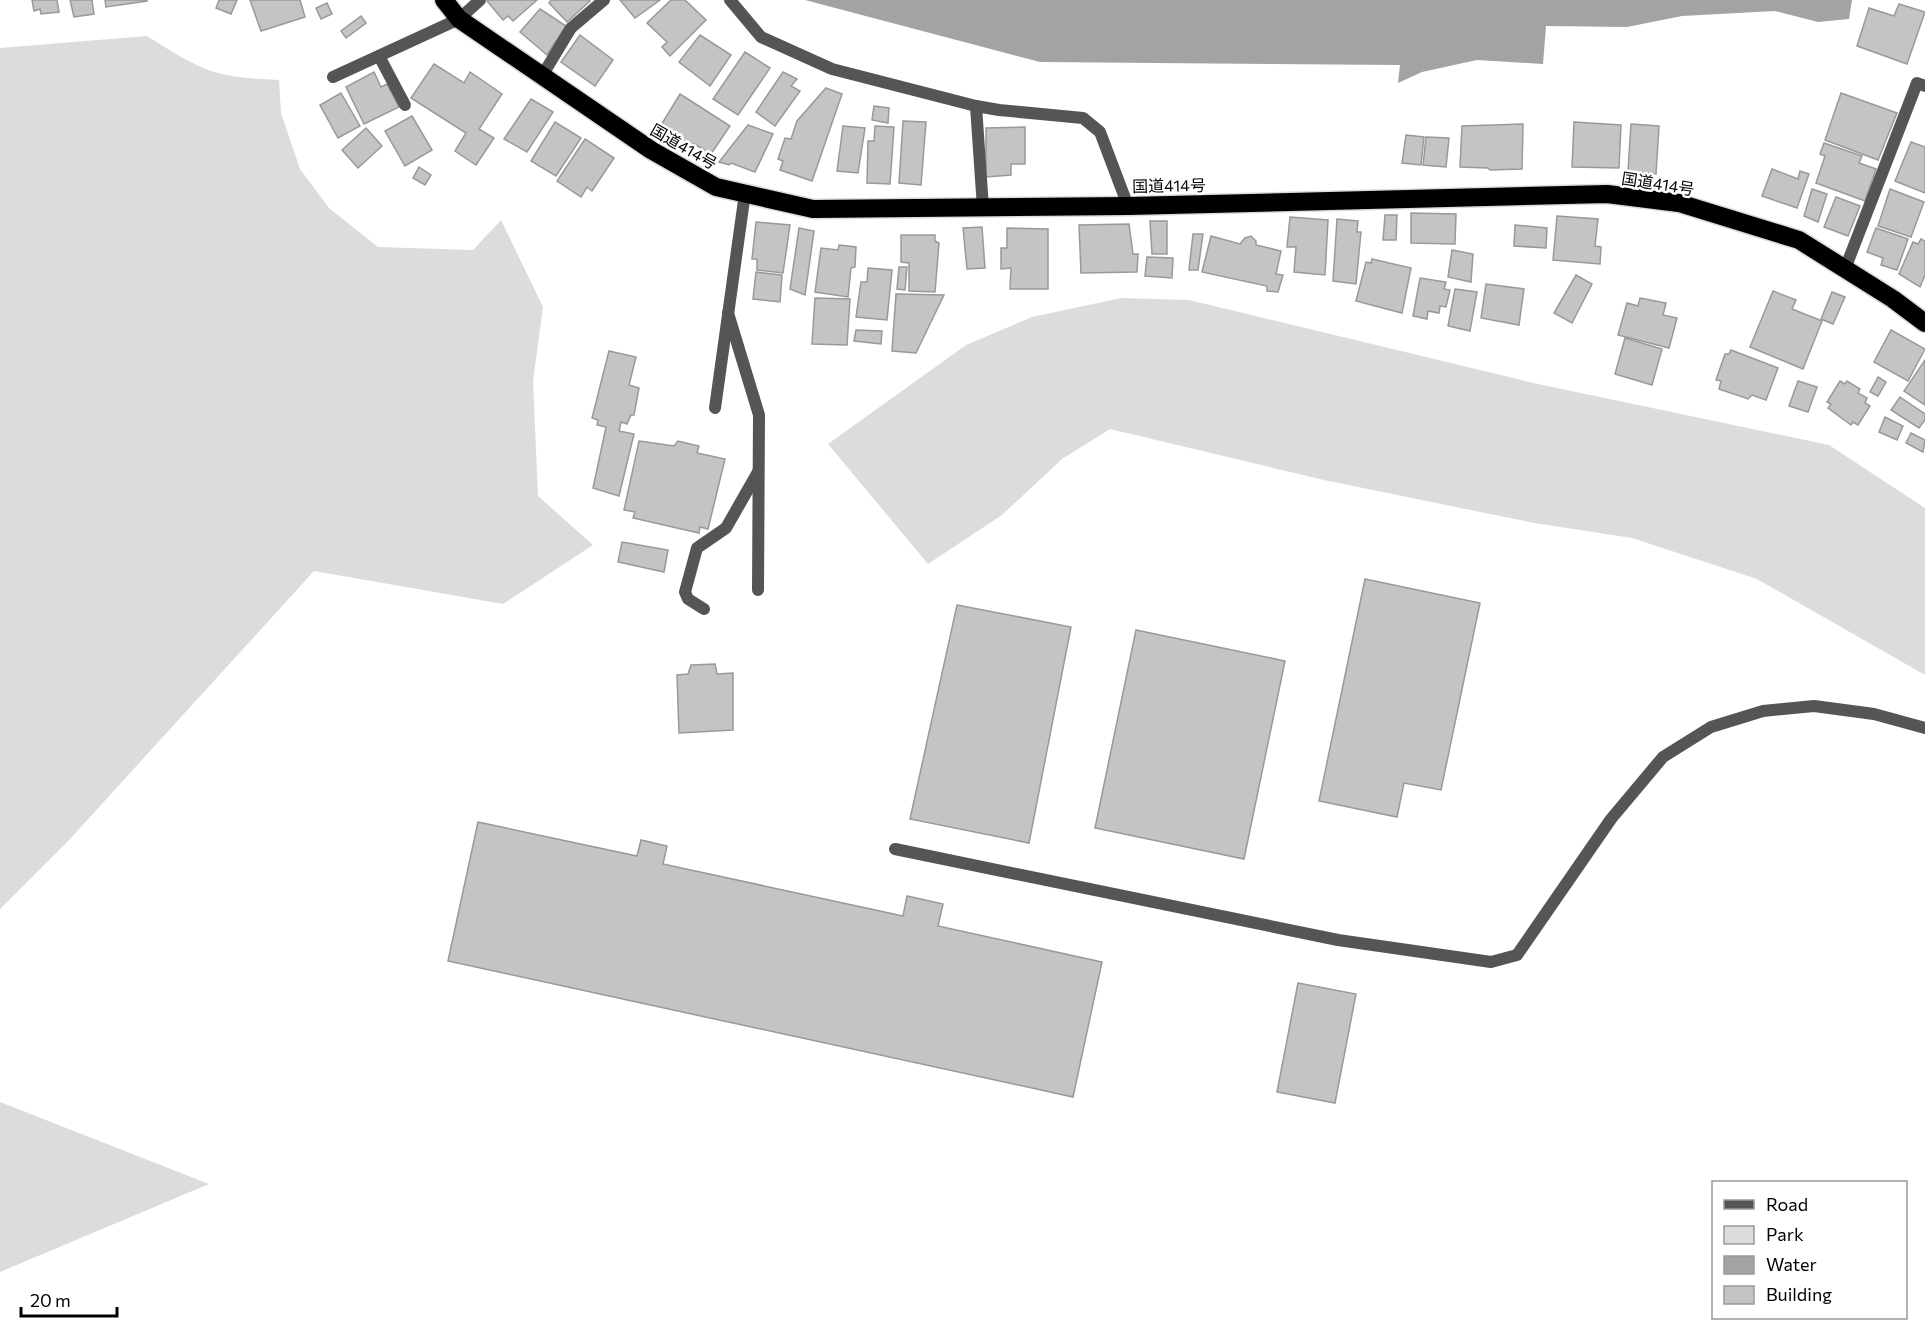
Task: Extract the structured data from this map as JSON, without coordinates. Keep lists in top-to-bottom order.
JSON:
{
  "streets": {
    "highway": ["国道414号"]
  },
  "legend": [
    "Road",
    "Park",
    "Water",
    "Building"
  ],
  "scale_bar": "20 m"
}
